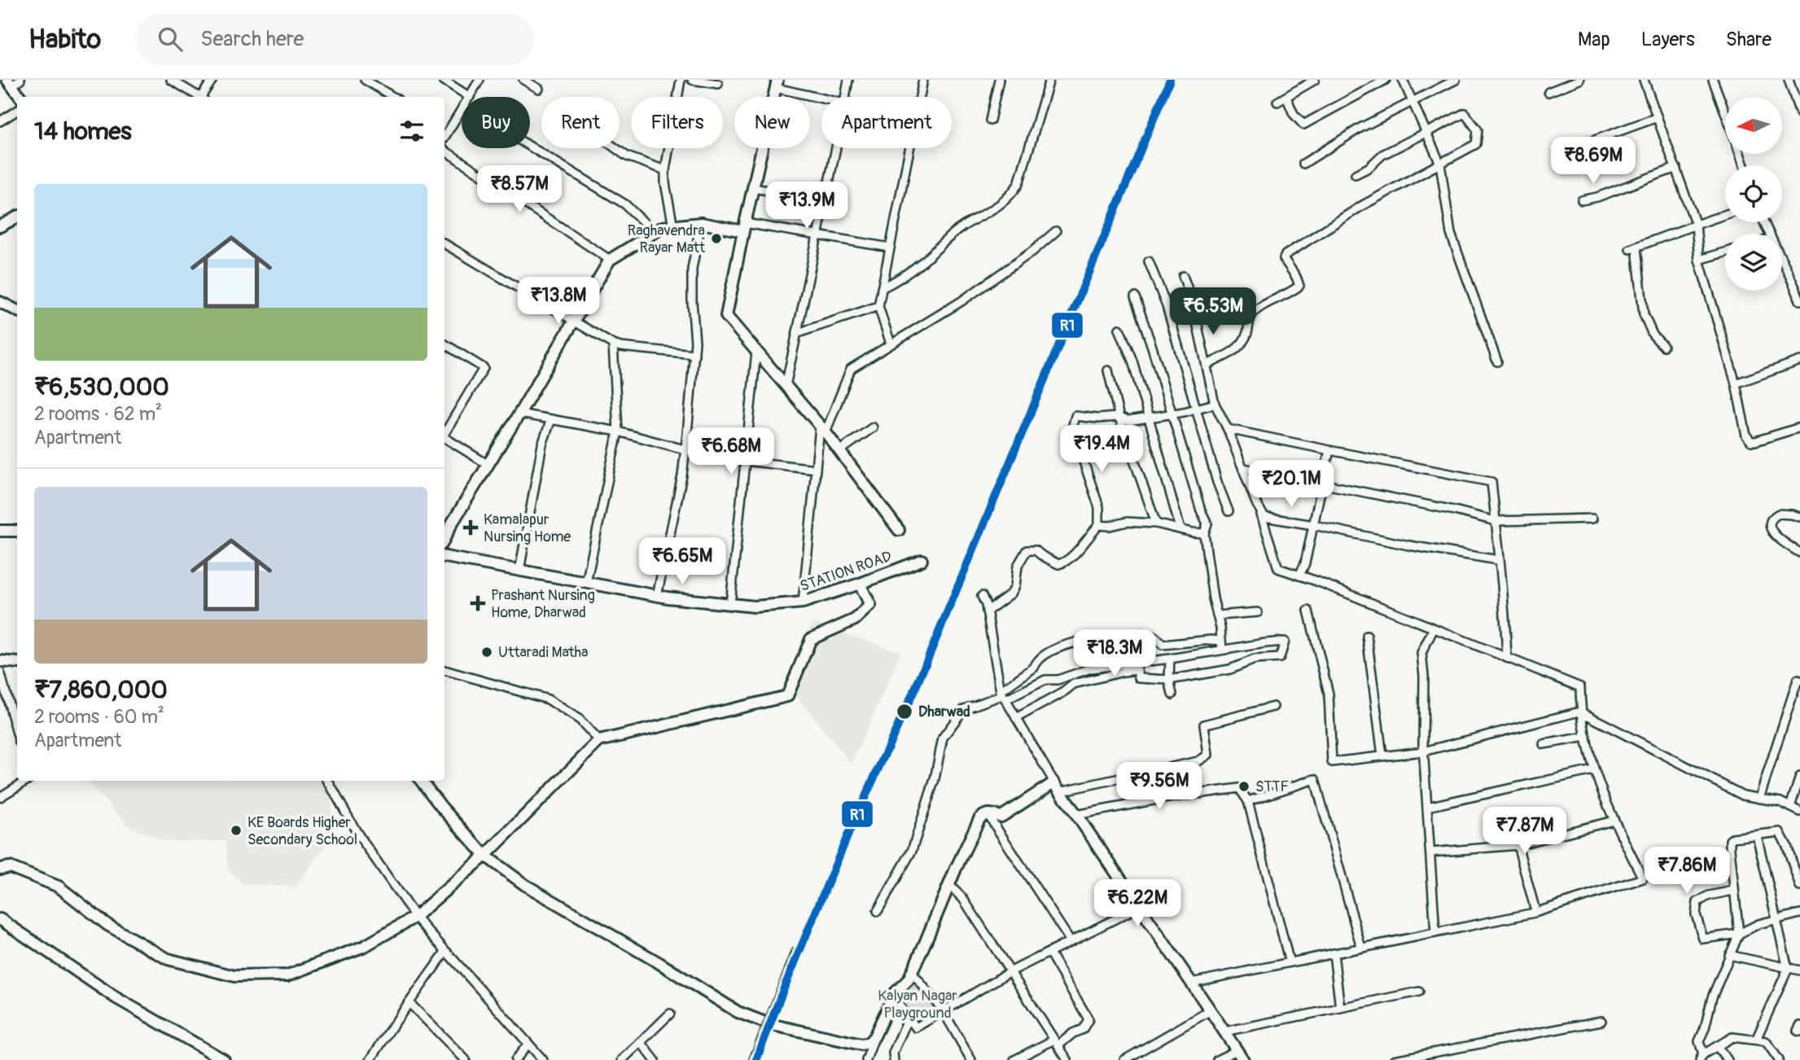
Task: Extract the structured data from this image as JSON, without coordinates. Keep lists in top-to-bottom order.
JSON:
{
  "streets": {
    "street": ["STATION ROAD"]
  },
  "parks": ["Kalyan Nagar Playground"],
  "places": {
    "other": [
      "Raghavendra Rayar Matt",
      "Uttaradi Matha",
      "Dharwad",
      "STTF",
      "KE Boards Higher Secondary School"
    ],
    "health": ["Kamalapur Nursing Home", "Prashant Nursing Home, Dharwad"]
  },
  "lines": ["transit line R1"],
  "north": "left",
  "page": {
    "header": "Habito",
    "search": "Search here",
    "nav": ["Map", "Layers", "Share"],
    "chip": [
      "Buy",
      "Rent",
      "Filters",
      "New",
      "Apartment"
    ],
    "heading": "14 homes",
    "price": [
      "₹8.69M",
      "₹8.57M",
      "₹13.9M",
      "₹13.8M",
      "₹6.53M",
      "₹19.4M",
      "₹6.68M",
      "₹20.1M",
      "₹6.65M",
      "₹18.3M",
      "₹9.56M",
      "₹7.87M",
      "₹7.86M",
      "₹6.22M"
    ],
    "list": [
      {
        "name": "₹6,530,000",
        "note": "2 rooms · 62 m² · Apartment"
      },
      {
        "name": "₹7,860,000",
        "note": "2 rooms · 60 m² · Apartment"
      }
    ]
  }
}
